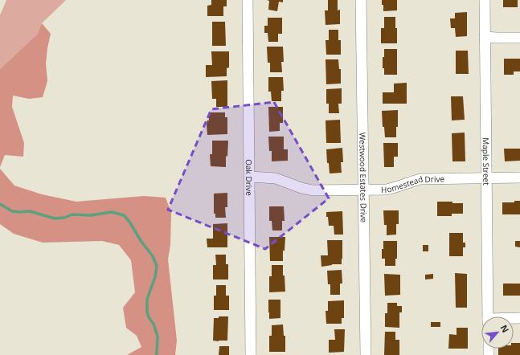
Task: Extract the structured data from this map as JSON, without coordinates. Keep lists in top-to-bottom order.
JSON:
{
  "streets": {
    "street": [
      "Maple Street",
      "Oak Drive",
      "Westwood Estates Drive",
      "Homestead Drive"
    ]
  },
  "crossings": [
    ["Maple Street", "Homestead Drive"],
    ["Oak Drive", "Homestead Drive"],
    ["Westwood Estates Drive", "Homestead Drive"]
  ],
  "north": "top right"
}
